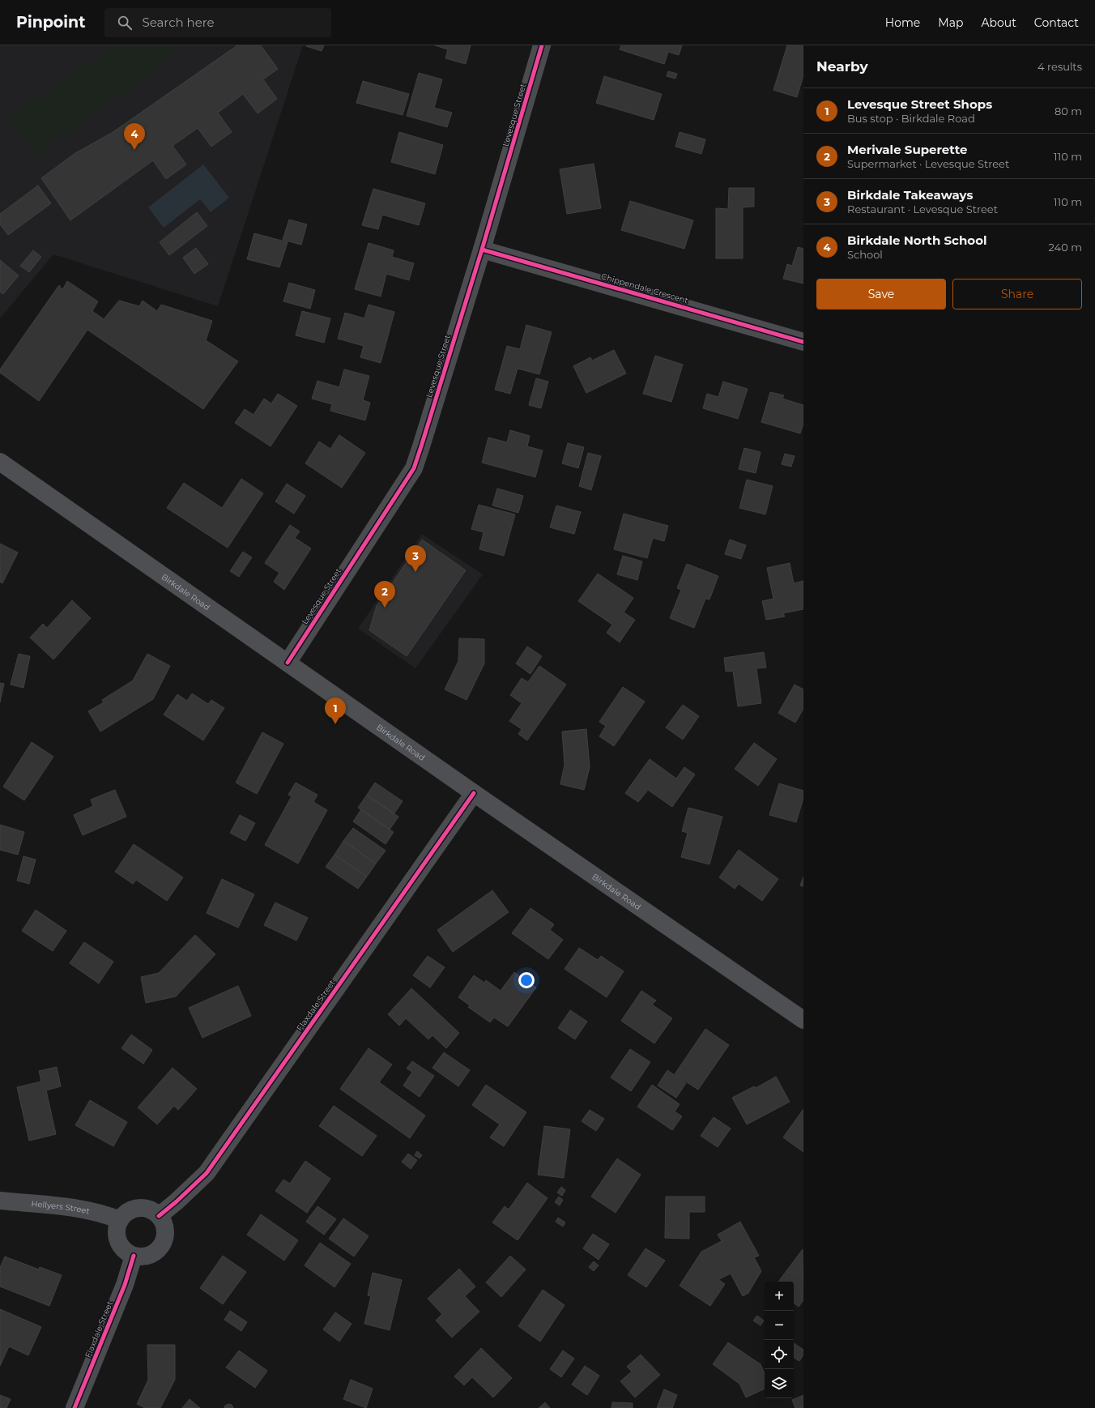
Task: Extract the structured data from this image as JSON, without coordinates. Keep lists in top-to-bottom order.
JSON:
{
  "streets": {
    "main road": ["Birkdale Road"],
    "street": [
      "Levesque Street",
      "Chippendale Crescent",
      "Flaxdale Street",
      "Hellyers Street"
    ]
  },
  "crossings": [
    ["Levesque Street", "Chippendale Crescent"],
    ["Levesque Street", "Birkdale Road"],
    ["Birkdale Road", "Flaxdale Street"],
    ["Flaxdale Street", "Hellyers Street"]
  ],
  "page": {
    "header": "Pinpoint",
    "search": "Search here",
    "nav": [
      "Home",
      "Map",
      "About",
      "Contact"
    ],
    "heading": ["Nearby", "4 results"],
    "list": [
      {
        "mark": "1",
        "name": "Levesque Street Shops",
        "note": "Bus stop · Birkdale Road",
        "value": "80 m"
      },
      {
        "mark": "2",
        "name": "Merivale Superette",
        "note": "Supermarket · Levesque Street",
        "value": "110 m"
      },
      {
        "mark": "3",
        "name": "Birkdale Takeaways",
        "note": "Restaurant · Levesque Street",
        "value": "110 m"
      },
      {
        "mark": "4",
        "name": "Birkdale North School",
        "note": "School",
        "value": "240 m"
      }
    ],
    "pins": [
      "4",
      "3",
      "2",
      "1"
    ],
    "buttons": ["Save", "Share"],
    "map_buttons": ["+", "−"]
  }
}
